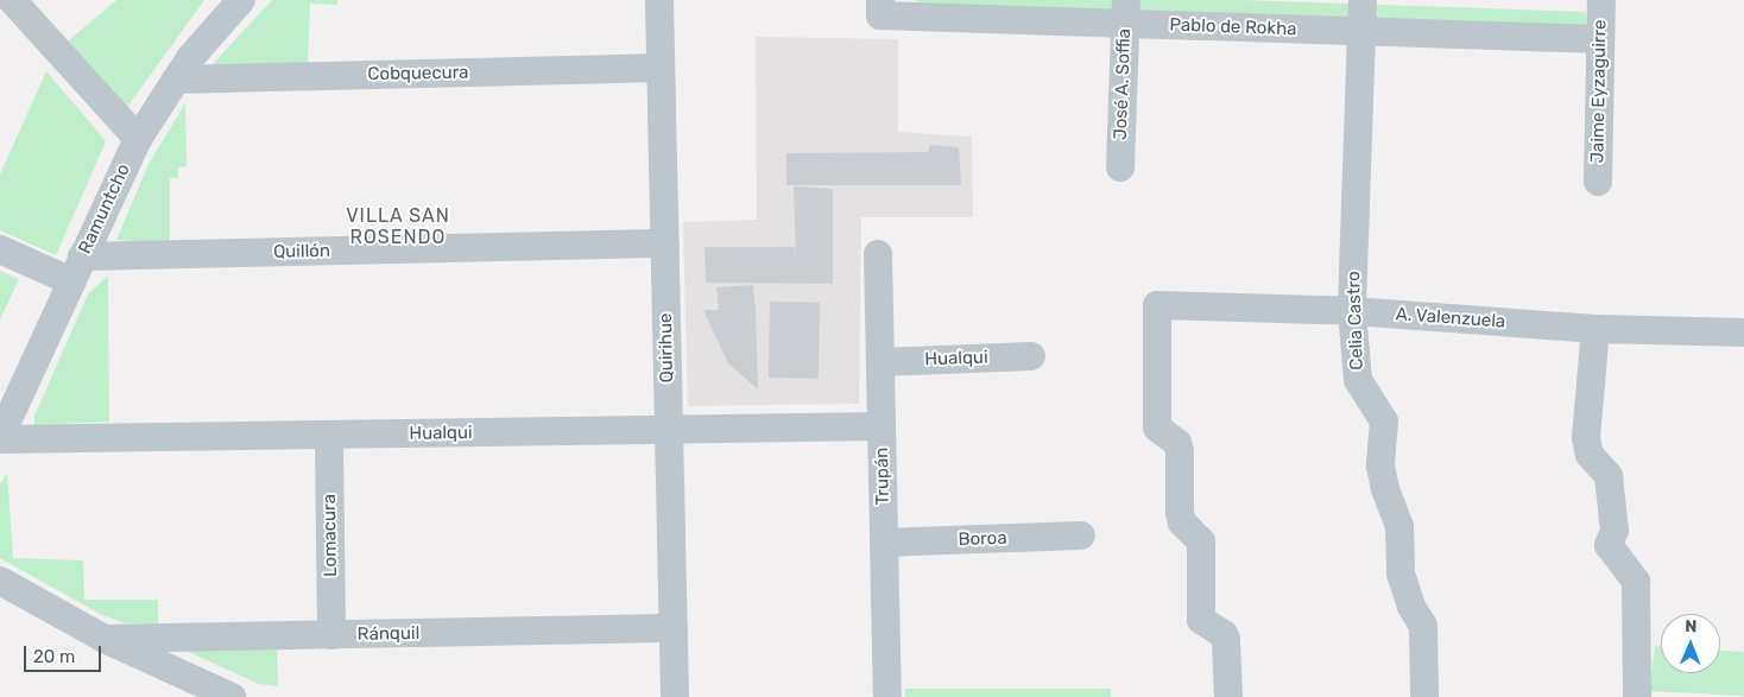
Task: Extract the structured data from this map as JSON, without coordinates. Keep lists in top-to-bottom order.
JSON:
{
  "streets": {
    "street": [
      "Pablo de Rokha",
      "Cobquecura",
      "José A. Soffia",
      "Jaime Eyzaguirre",
      "Ramuntcho",
      "Quillón",
      "A. Valenzuela",
      "Celia Castro",
      "Quirihue",
      "Hualqui",
      "Trupán",
      "Lomacura",
      "Boroa",
      "Ránquil"
    ]
  },
  "crossings": [
    ["Pablo de Rokha", "José A. Soffia"],
    ["Pablo de Rokha", "Jaime Eyzaguirre"],
    ["Pablo de Rokha", "Celia Castro"],
    ["Cobquecura", "Ramuntcho"],
    ["Cobquecura", "Quirihue"],
    ["Ramuntcho", "Quillón"],
    ["Ramuntcho", "Hualqui"],
    ["Quillón", "Quirihue"],
    ["A. Valenzuela", "Celia Castro"],
    ["Quirihue", "Hualqui"],
    ["Quirihue", "Ránquil"],
    ["Hualqui", "Trupán"],
    ["Hualqui", "Lomacura"],
    ["Trupán", "Boroa"],
    ["Lomacura", "Ránquil"]
  ],
  "districts": ["VILLA SAN ROSENDO"],
  "scale_bar": "20 m",
  "north": "top"
}
